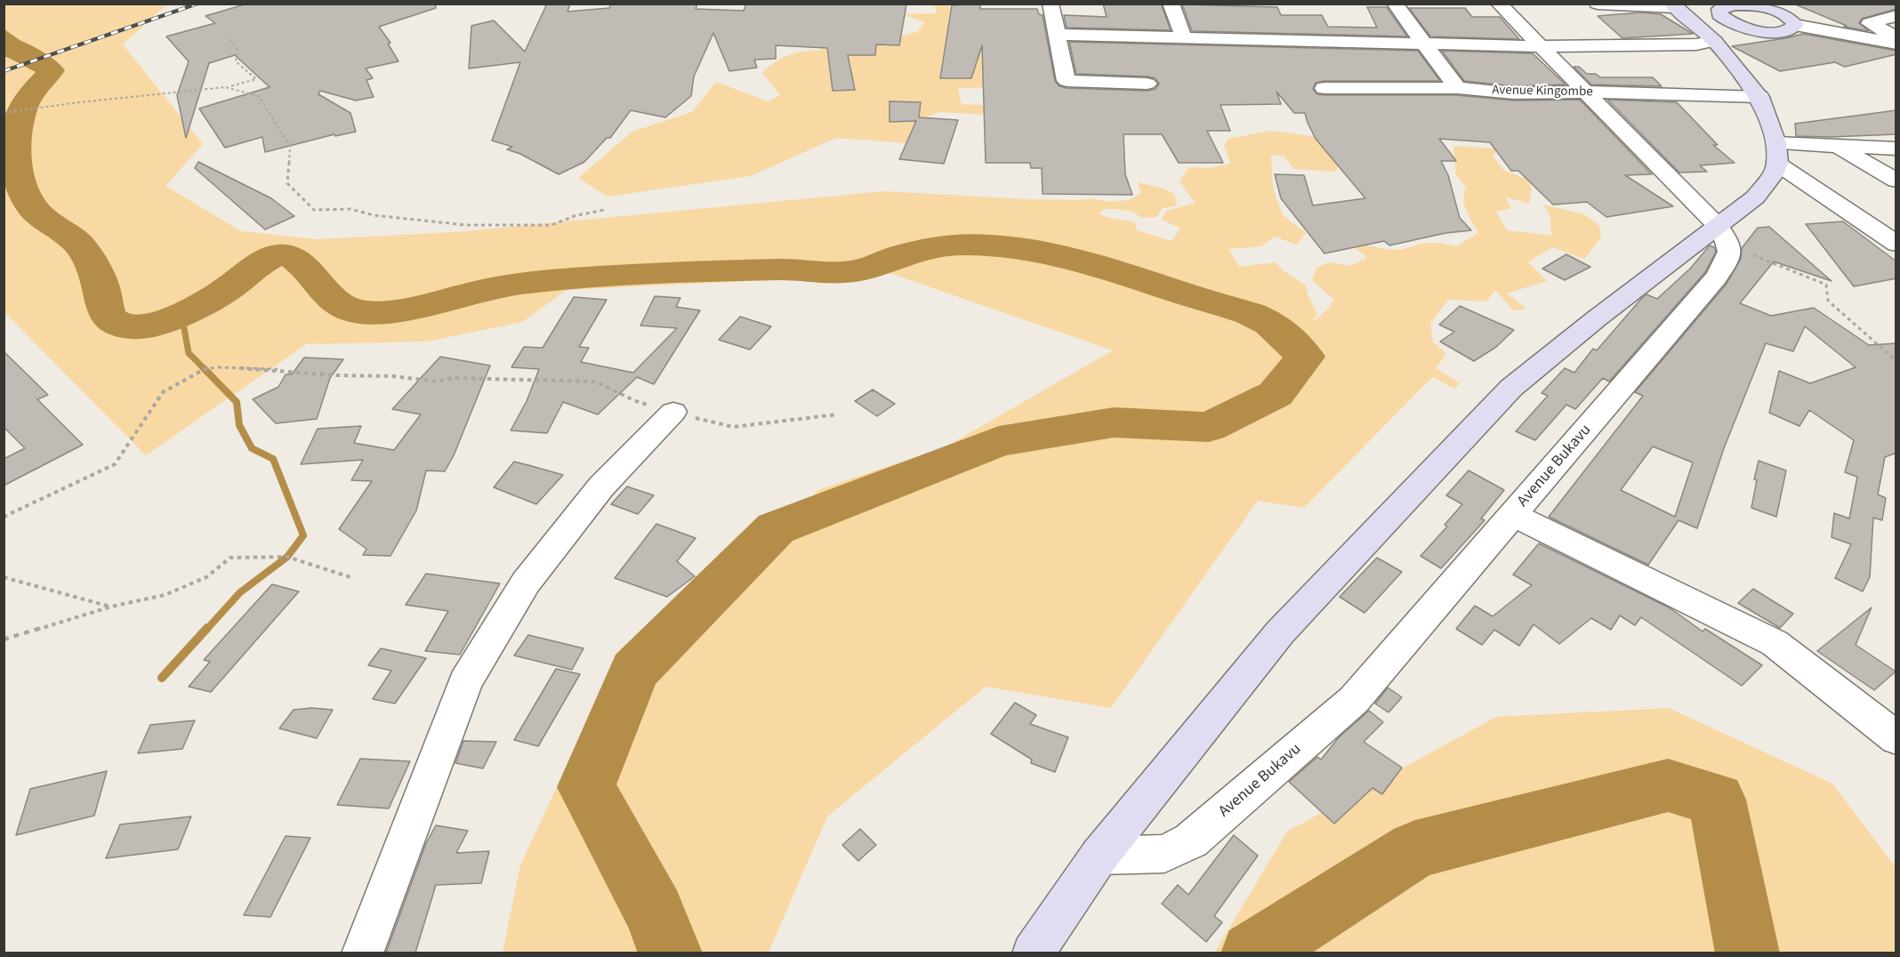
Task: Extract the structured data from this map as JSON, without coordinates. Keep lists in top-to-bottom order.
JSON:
{
  "streets": {
    "street": ["Avenue Kingombe", "Avenue Bukavu"]
  }
}
